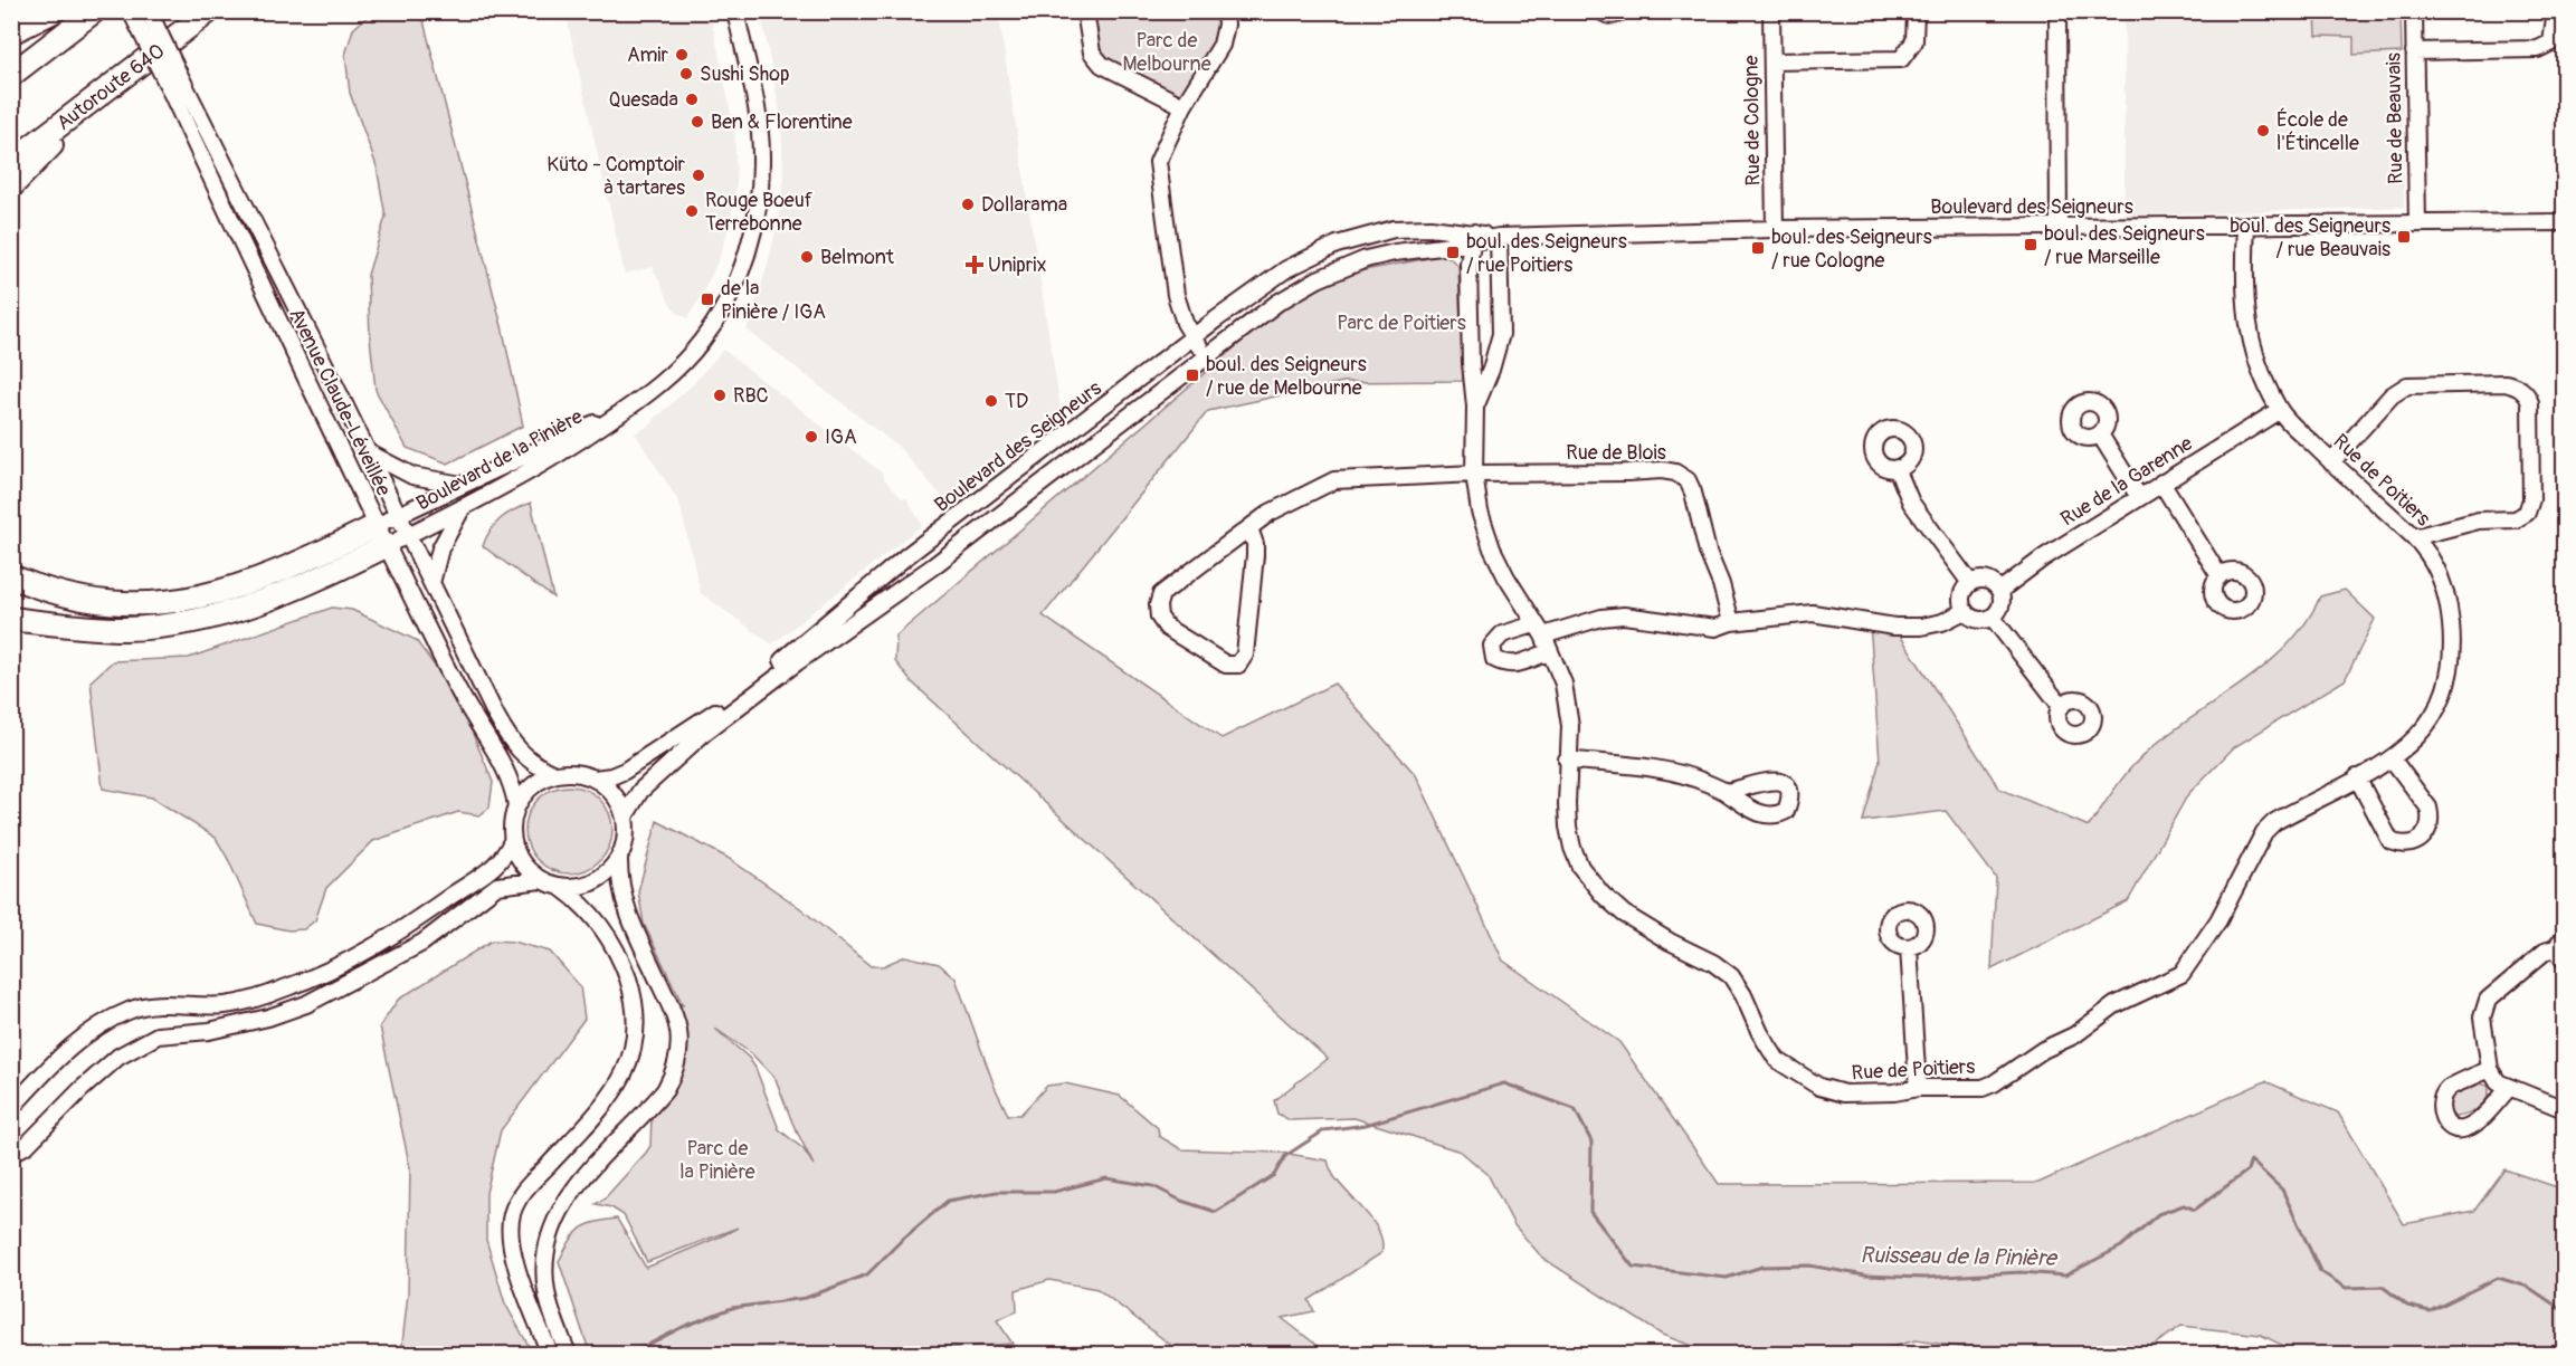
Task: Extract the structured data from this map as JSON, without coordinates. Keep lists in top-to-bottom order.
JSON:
{
  "streets": {
    "highway": ["Autoroute 640"],
    "street": [
      "Rue de Beauvais",
      "Rue de Cologne",
      "Boulevard des Seigneurs",
      "Avenue Claude-Léveillée",
      "Rue de Blois",
      "Boulevard de la Pinière",
      "Rue de Poitiers",
      "Rue de la Garenne"
    ]
  },
  "crossings": [
    ["Rue de Beauvais", "Boulevard des Seigneurs"],
    ["Rue de Cologne", "Boulevard des Seigneurs"],
    ["Boulevard des Seigneurs", "Avenue Claude-Léveillée"],
    ["Boulevard des Seigneurs", "Rue de Poitiers"],
    ["Avenue Claude-Léveillée", "Boulevard de la Pinière"],
    ["Rue de Blois", "Rue de Poitiers"],
    ["Rue de Poitiers", "Rue de la Garenne"]
  ],
  "water": ["Ruisseau de la Pinière"],
  "parks": ["Parc de Melbourne", "Parc de Poitiers", "Parc de la Pinière"],
  "places": {
    "other": [
      "Amir",
      "Sushi Shop",
      "Quesada",
      "Ben & Florentine",
      "École de l'Étincelle",
      "Küto - Comptoir à tartares",
      "Dollarama",
      "Rouge Boeuf Terrebonne",
      "Belmont",
      "RBC",
      "TD",
      "IGA"
    ],
    "transit": [
      "boul. des Seigneurs / rue Beauvais",
      "boul. des Seigneurs / rue Marseille",
      "boul. des Seigneurs / rue Cologne",
      "boul. des Seigneurs / rue Poitiers",
      "de la Pinière / IGA",
      "boul. des Seigneurs / rue de Melbourne"
    ],
    "health": ["Uniprix"]
  }
}
